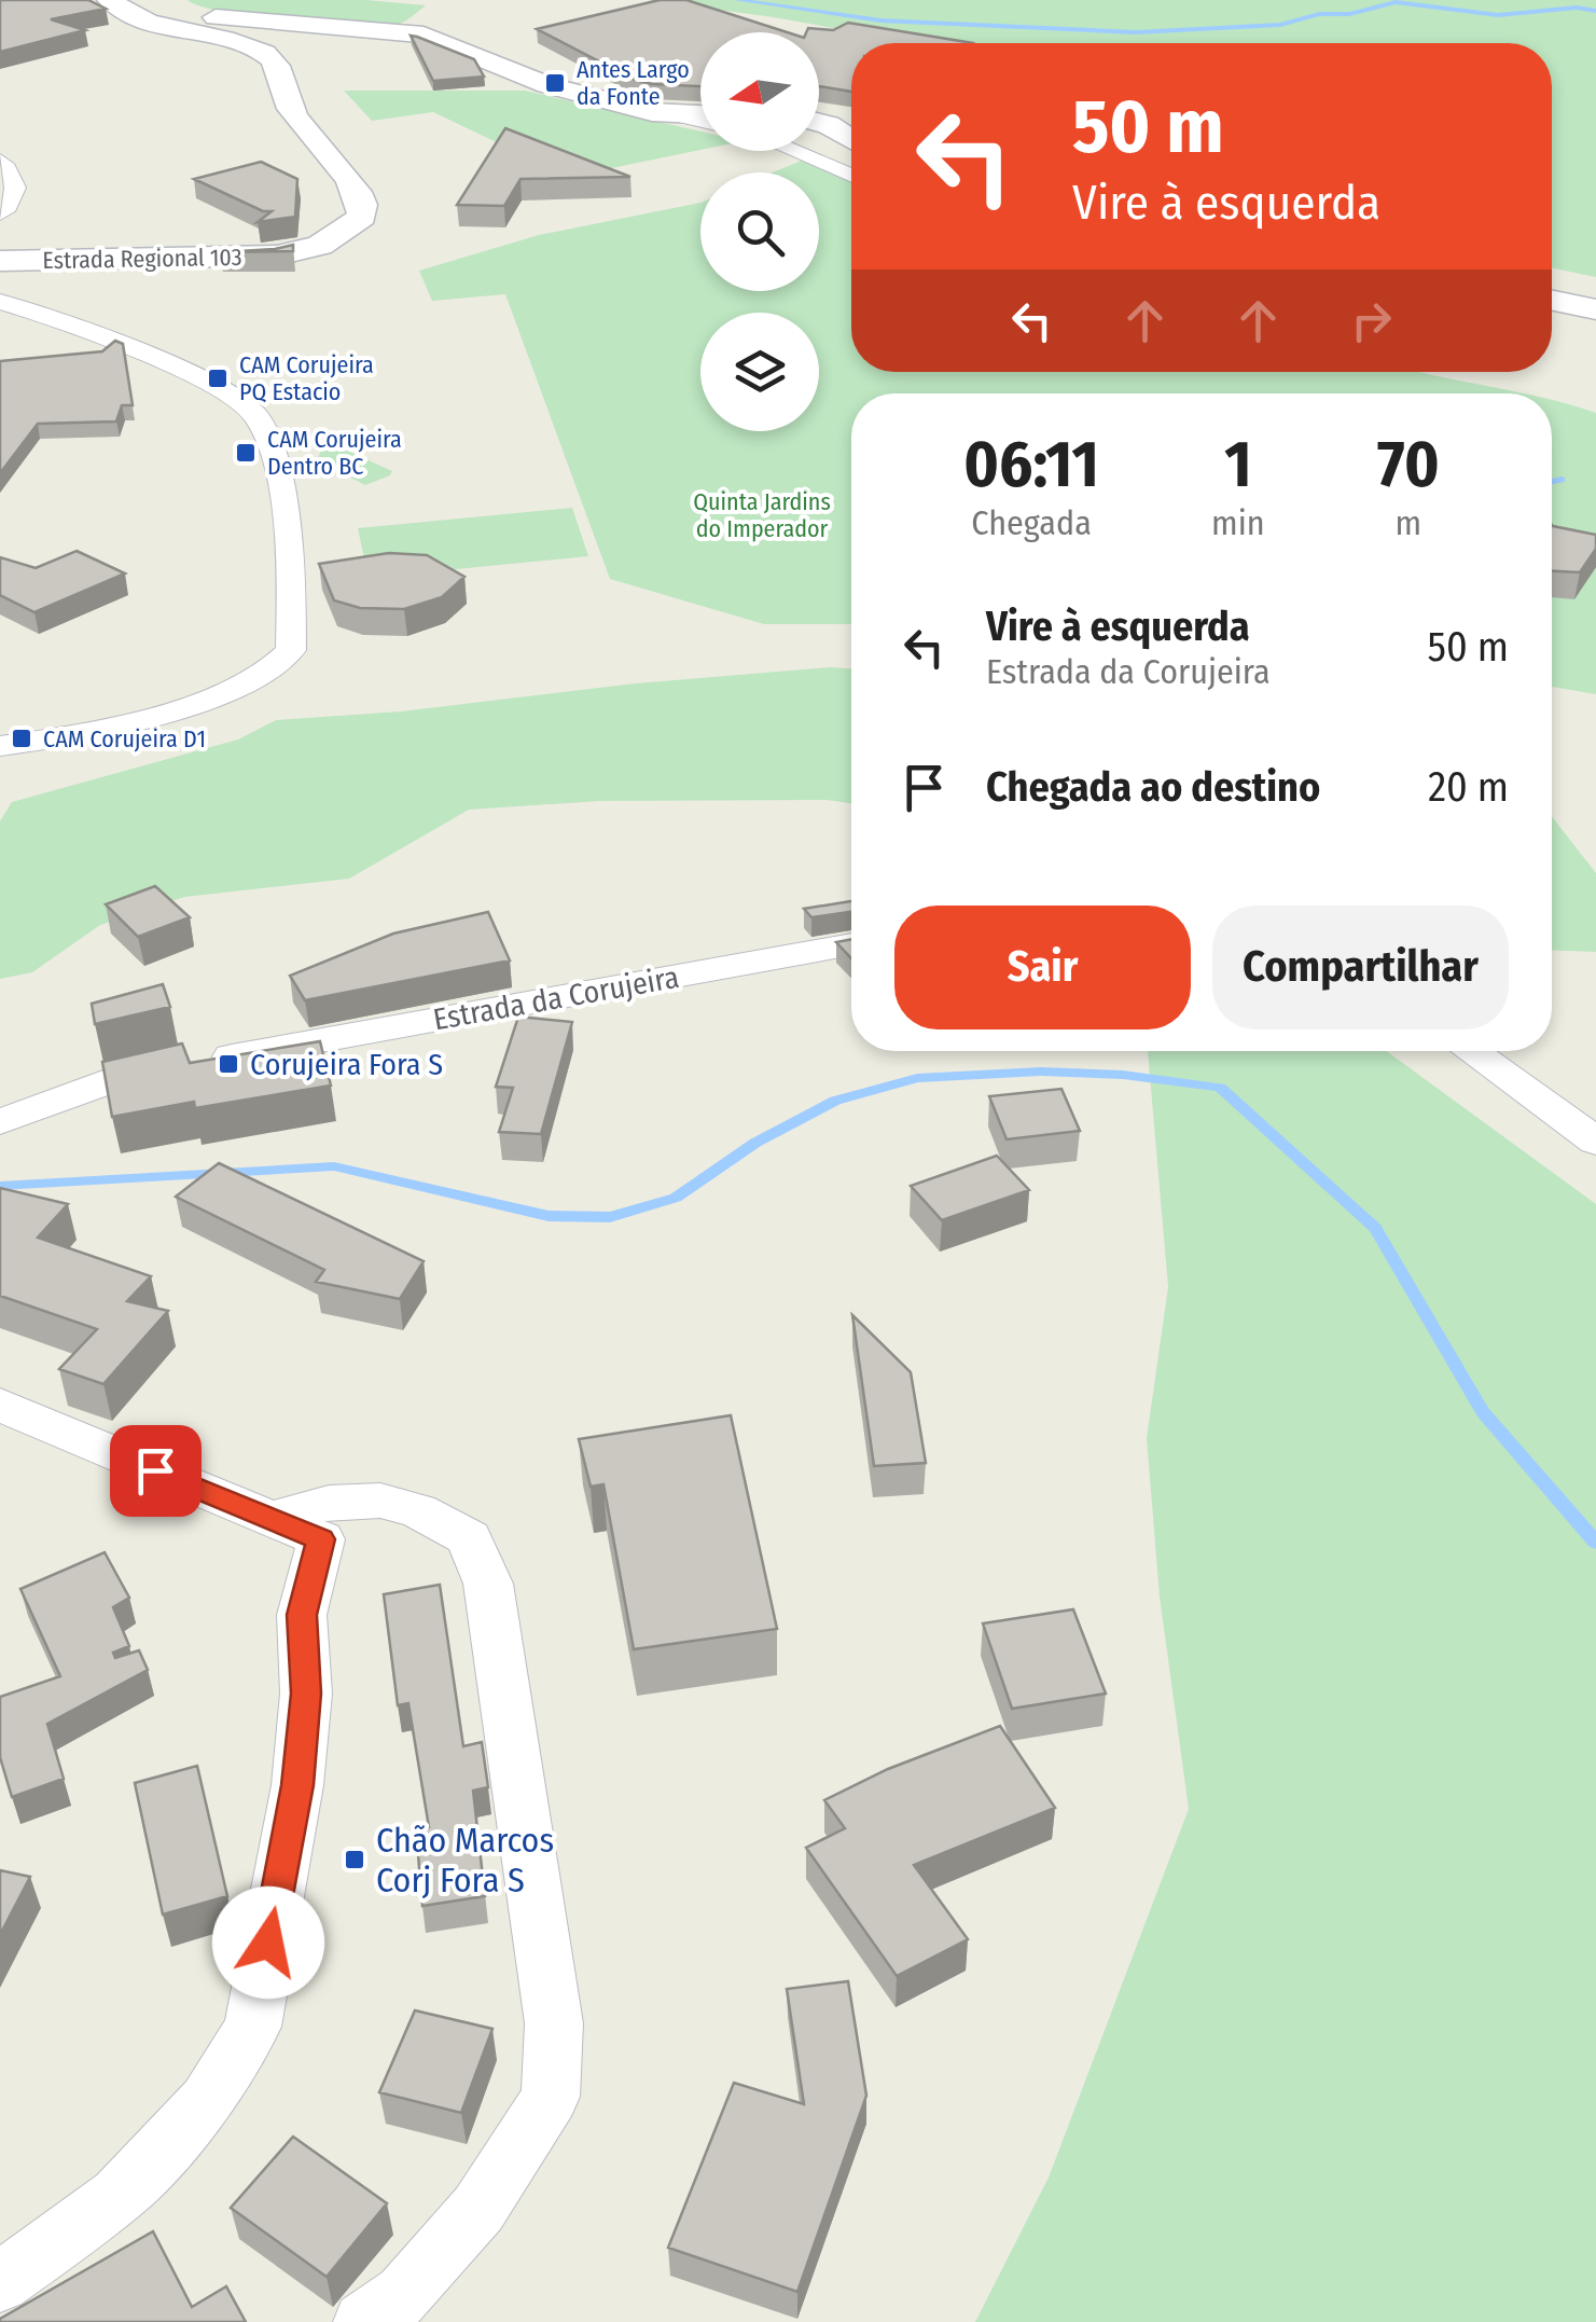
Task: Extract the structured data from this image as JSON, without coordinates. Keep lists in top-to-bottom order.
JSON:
{
  "streets": {
    "main road": ["Estrada Regional 103"],
    "street": ["Estrada da Corujeira"]
  },
  "parks": ["Quinta Jardins do Imperador"],
  "places": {
    "transit": [
      "Antes Largo da Fonte",
      "CAM Corujeira PQ Estacio",
      "CAM Corujeira Dentro BC",
      "CAM Corujeira D1",
      "Corujeira Fora S",
      "Chão Marcos Corj Fora S"
    ]
  },
  "north": "left",
  "page": {
    "turn": ["50 m", "Vire à esquerda"],
    "eta": [
      "06:11",
      "Chegada",
      "1",
      "min",
      "70",
      "m"
    ],
    "list": [
      {
        "name": "Vire à esquerda",
        "note": "Estrada da Corujeira",
        "value": "50 m"
      },
      {
        "name": "Chegada ao destino",
        "value": "20 m"
      }
    ],
    "buttons": ["Sair", "Compartilhar"]
  }
}
